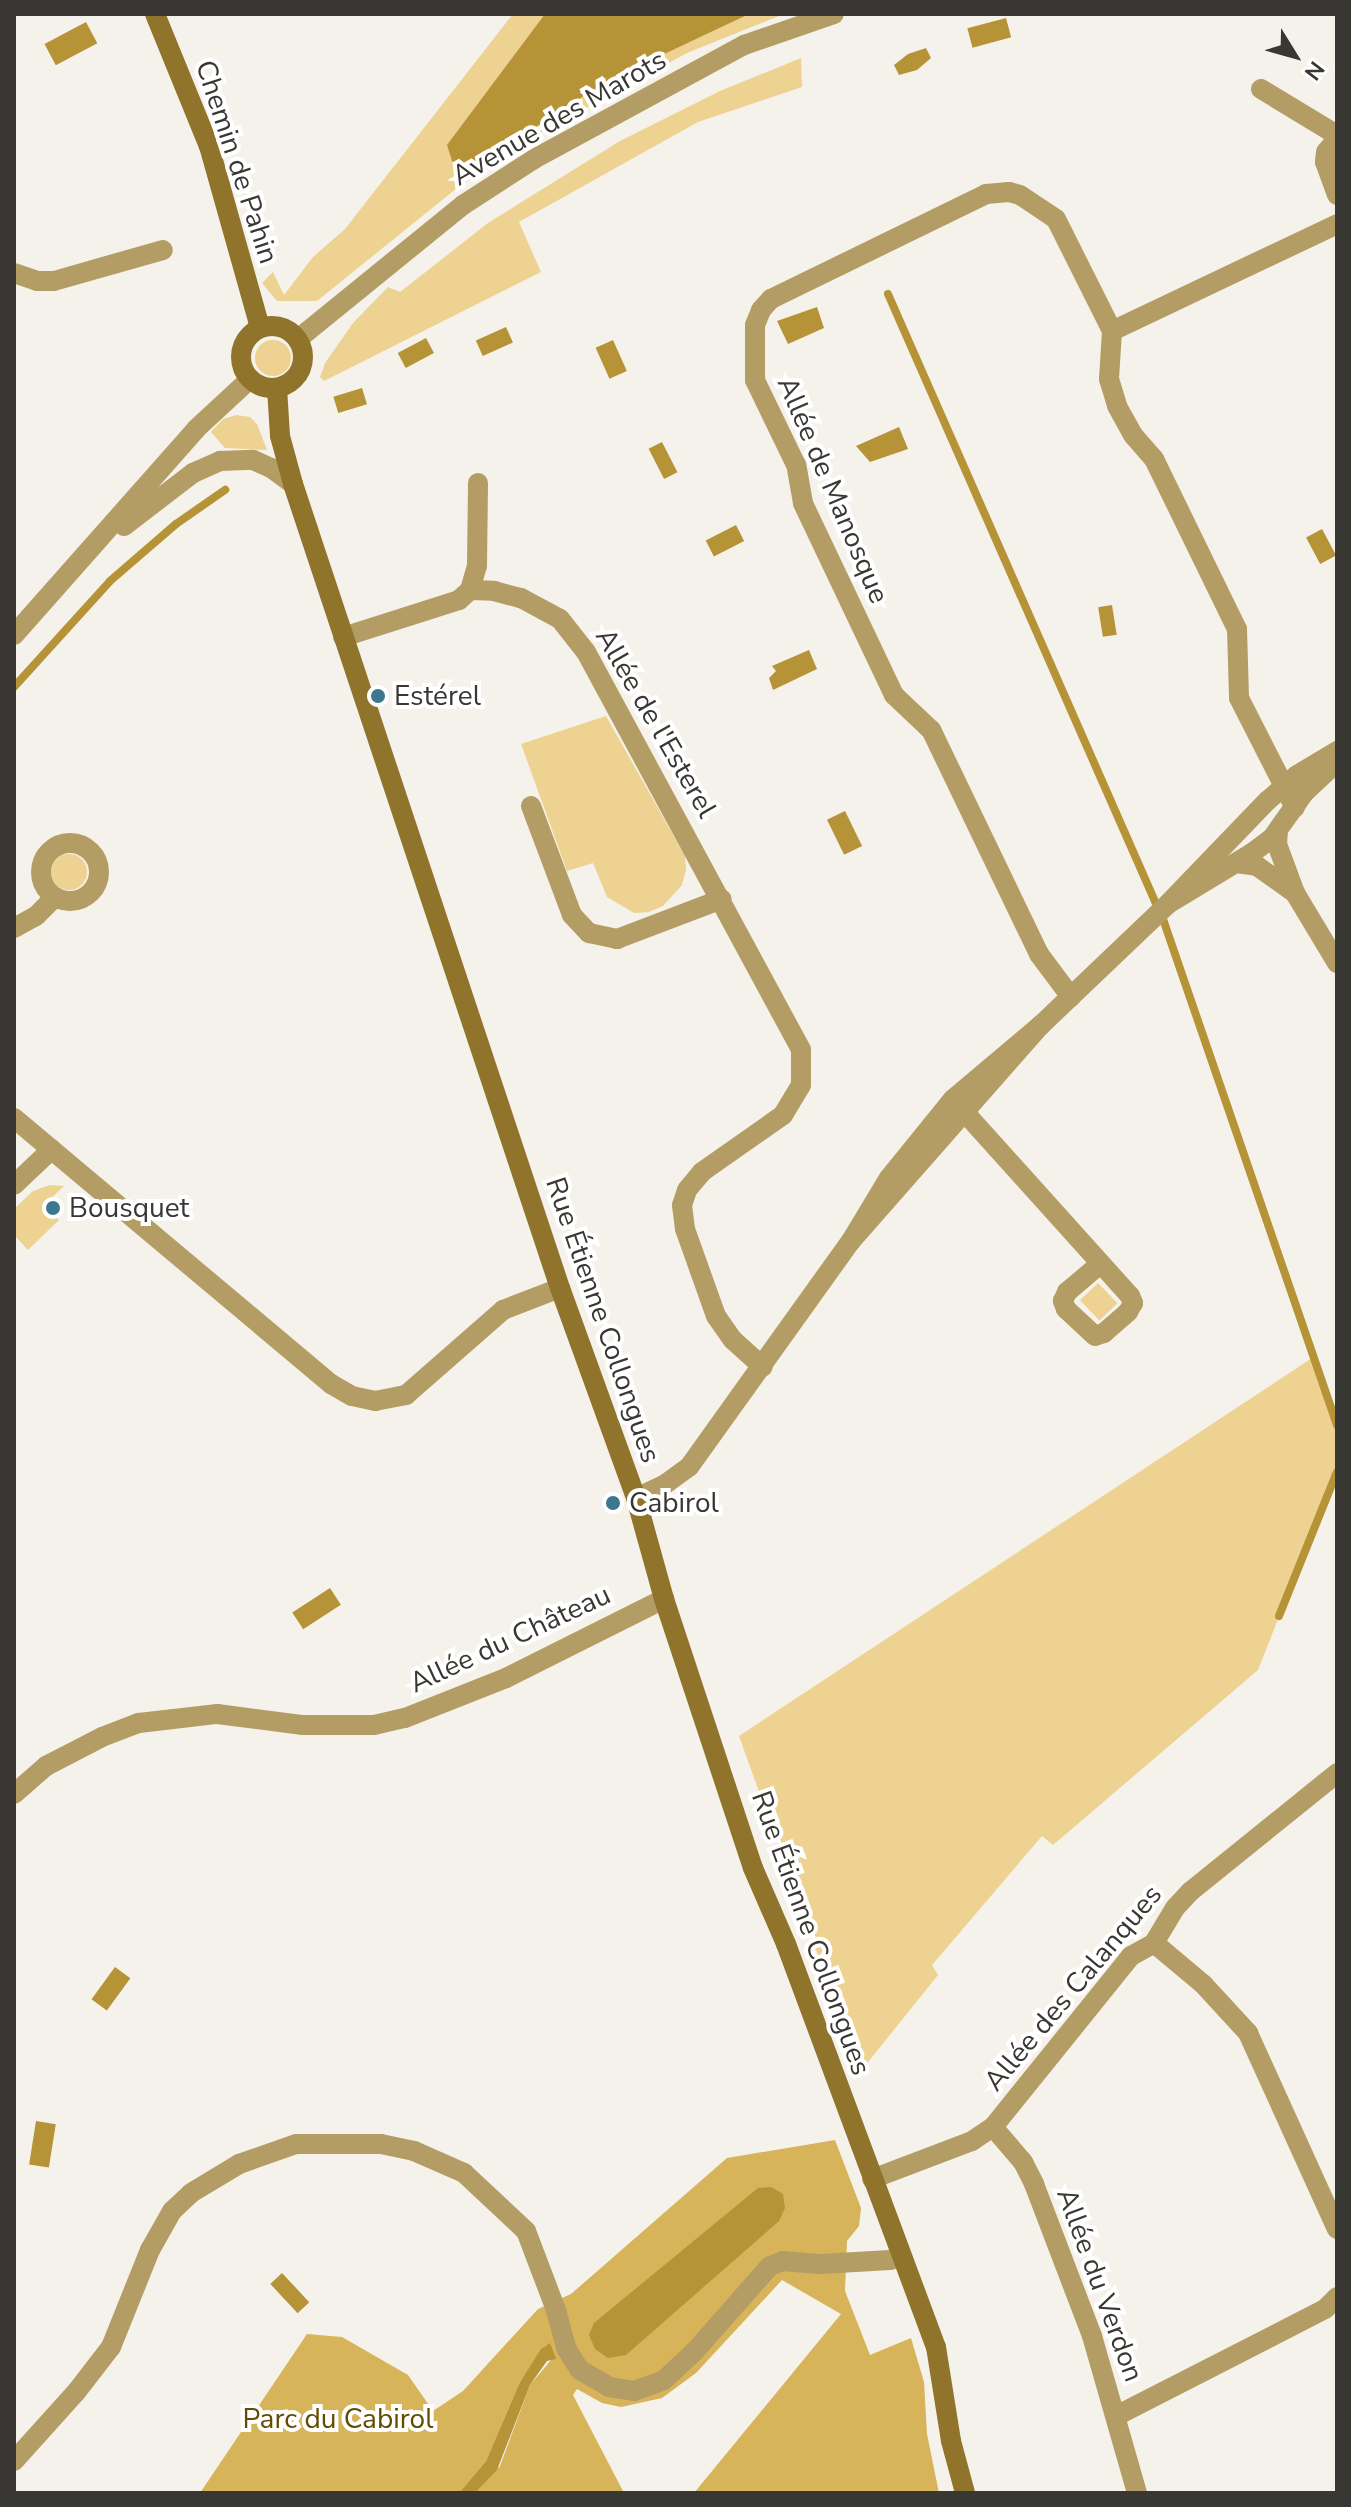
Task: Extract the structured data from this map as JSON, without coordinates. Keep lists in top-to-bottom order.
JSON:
{
  "streets": {
    "main road": ["Chemin de Pahin", "Rue Étienne Collongues"],
    "street": [
      "Avenue des Marots",
      "Allée de Manosque",
      "Allée de l'Esterel",
      "Allée du Château",
      "Allée des Calanques",
      "Allée du Verdon"
    ]
  },
  "crossings": [
    ["Avenue des Marots", "Chemin de Pahin"],
    ["Avenue des Marots", "Rue Étienne Collongues"],
    ["Chemin de Pahin", "Rue Étienne Collongues"],
    ["Rue Étienne Collongues", "Allée du Château"],
    ["Rue Étienne Collongues", "Allée des Calanques"],
    ["Allée des Calanques", "Allée du Verdon"]
  ],
  "parks": ["Parc du Cabirol"],
  "places": ["Estérel", "Bousquet", "Cabirol"],
  "north": "bottom right"
}
